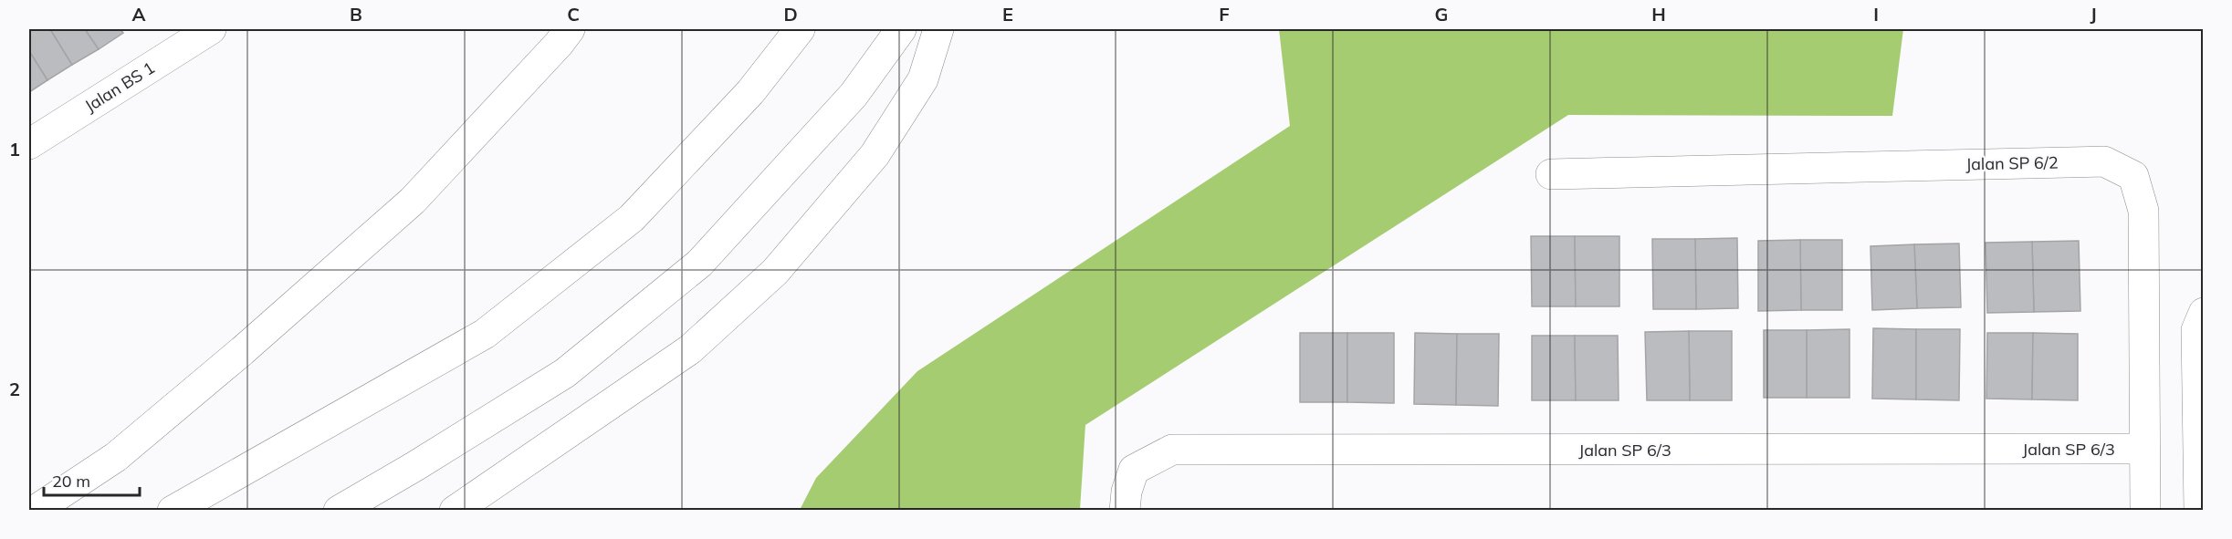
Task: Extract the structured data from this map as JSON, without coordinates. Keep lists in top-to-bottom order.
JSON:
{
  "streets": {
    "main road": ["Jalan BS 1", "Jalan SP 6/2", "Jalan SP 6/3"]
  },
  "crossings": [
    ["Jalan SP 6/2", "Jalan SP 6/3"]
  ],
  "scale_bar": "20 m",
  "grid": {
    "columns": [
      "A",
      "B",
      "C",
      "D",
      "E",
      "F",
      "G",
      "H",
      "I",
      "J"
    ],
    "rows": ["1", "2"]
  }
}
